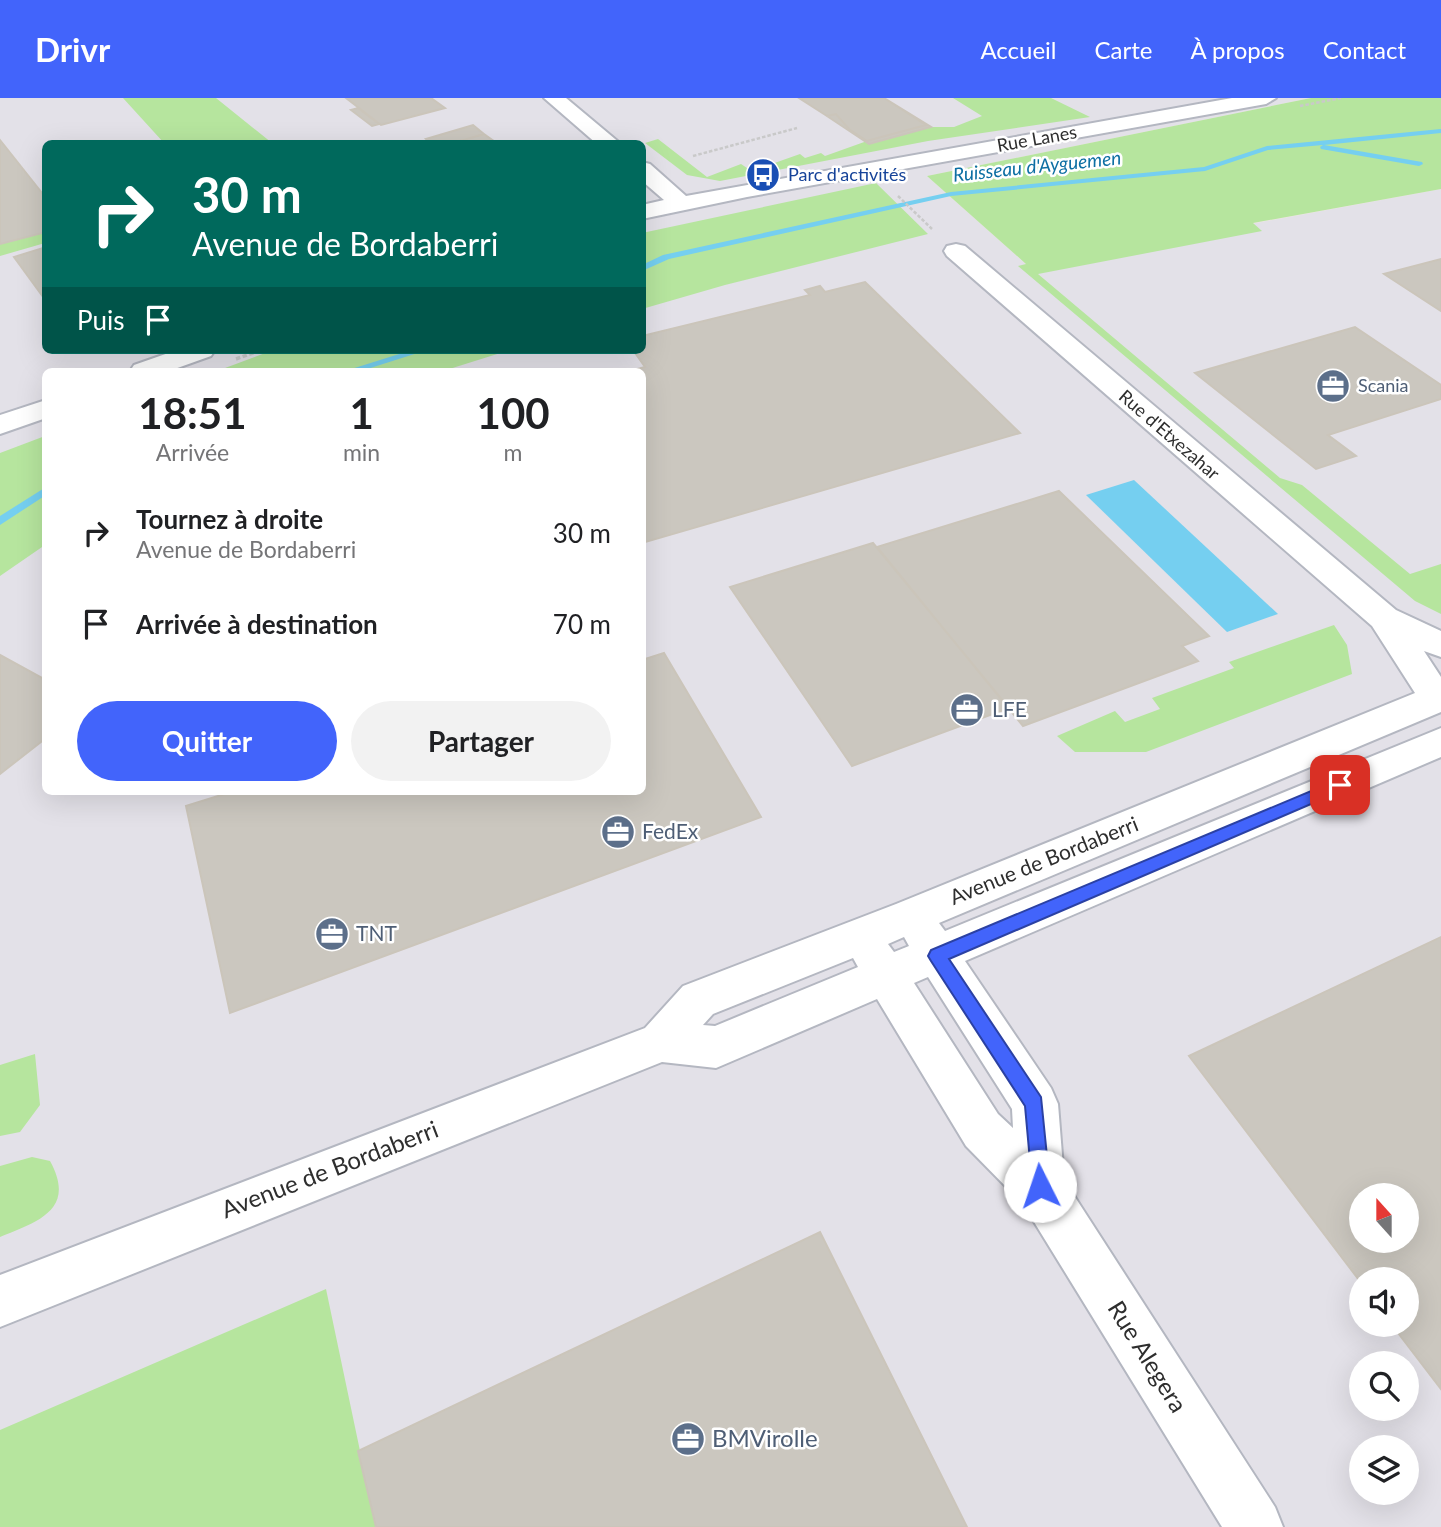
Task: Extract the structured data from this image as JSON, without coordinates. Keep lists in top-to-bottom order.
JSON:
{
  "streets": {
    "street": [
      "Rue Lanes",
      "Rue d'Etxezahar",
      "Avenue de Bordaberri",
      "Rue Alegera"
    ]
  },
  "crossings": [
    ["Rue d'Etxezahar", "Avenue de Bordaberri"],
    ["Avenue de Bordaberri", "Rue Alegera"]
  ],
  "water": ["Ruisseau d'Ayguemen"],
  "places": {
    "bus stop": ["Parc d'activités"],
    "office": [
      "Scania",
      "LFE",
      "FedEx",
      "TNT",
      "BMVirolle"
    ]
  },
  "north": "top",
  "page": {
    "header": "Drivr",
    "nav": [
      "Accueil",
      "Carte",
      "À propos",
      "Contact"
    ],
    "turn": ["30 m", "Avenue de Bordaberri"],
    "then": "Puis",
    "eta": [
      "18:51",
      "Arrivée",
      "1",
      "min",
      "100",
      "m"
    ],
    "list": [
      {
        "name": "Tournez à droite",
        "note": "Avenue de Bordaberri",
        "value": "30 m"
      },
      {
        "name": "Arrivée à destination",
        "value": "70 m"
      }
    ],
    "buttons": ["Quitter", "Partager"]
  }
}
